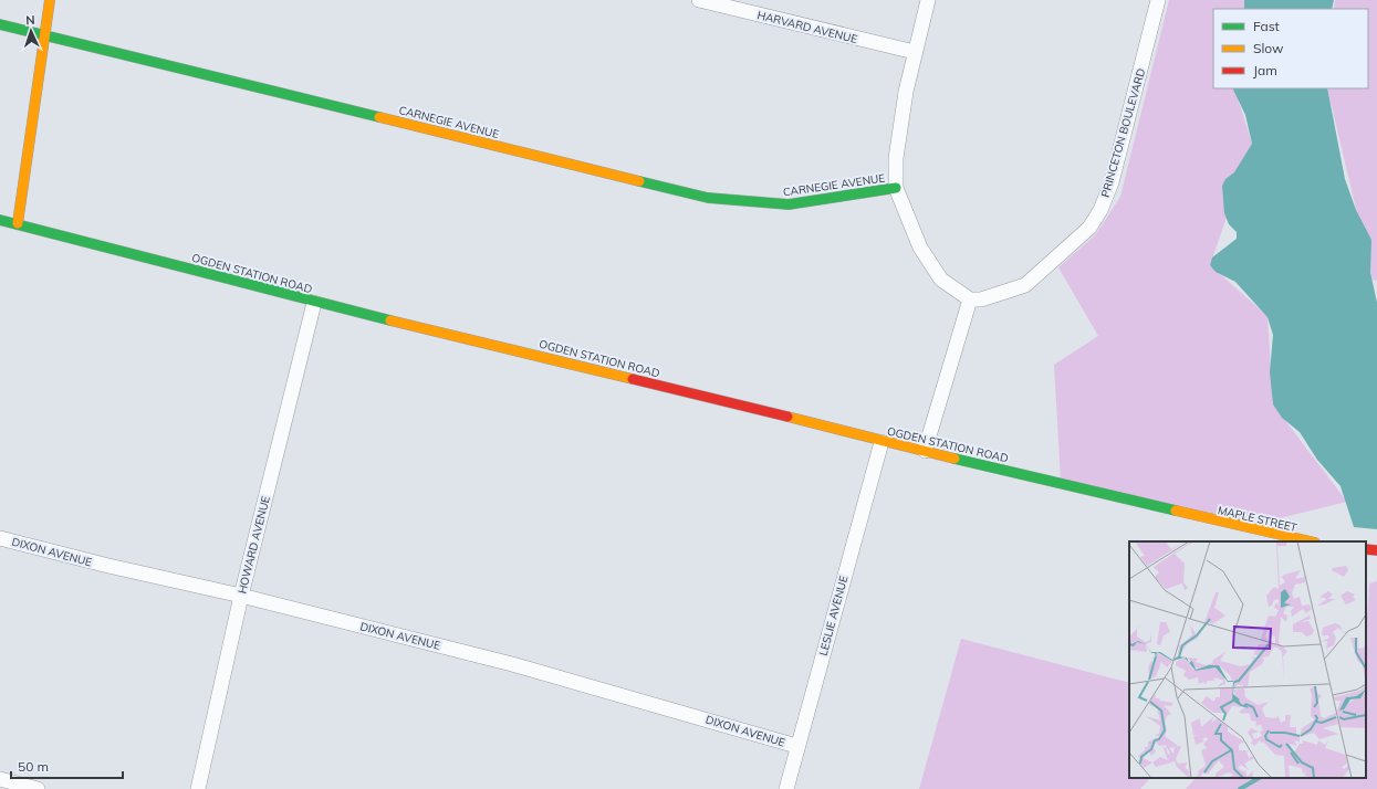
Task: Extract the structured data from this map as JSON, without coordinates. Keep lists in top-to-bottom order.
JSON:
{
  "streets": {
    "street": [
      "HARVARD AVENUE",
      "CARNEGIE AVENUE",
      "PRINCETON BOULEVARD",
      "OGDEN STATION ROAD",
      "MAPLE STREET",
      "HOWARD AVENUE",
      "DIXON AVENUE",
      "LESLIE AVENUE"
    ]
  },
  "crossings": [
    ["OGDEN STATION ROAD", "MAPLE STREET"],
    ["OGDEN STATION ROAD", "HOWARD AVENUE"],
    ["OGDEN STATION ROAD", "LESLIE AVENUE"],
    ["HOWARD AVENUE", "DIXON AVENUE"],
    ["DIXON AVENUE", "LESLIE AVENUE"]
  ],
  "legend": ["Fast", "Slow", "Jam"],
  "scale_bar": "50 m",
  "north": "top"
}
